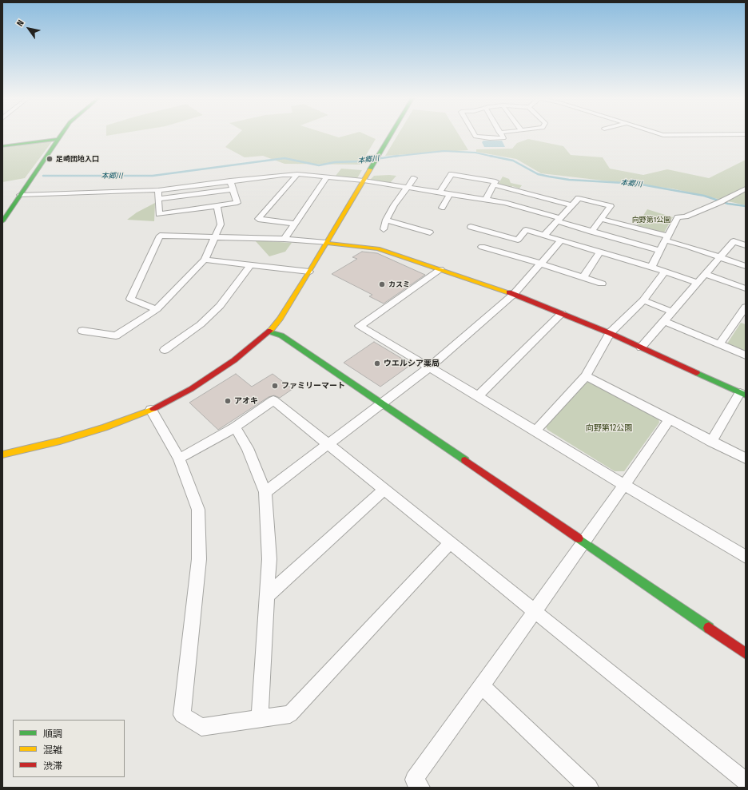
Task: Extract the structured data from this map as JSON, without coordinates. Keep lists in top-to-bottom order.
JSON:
{
  "water": ["本郷川"],
  "parks": ["向野第1公園", "向野第12公園"],
  "places": [
    "足崎団地入口",
    "カスミ",
    "ウエルシア薬局",
    "ファミリーマート",
    "アオキ"
  ],
  "legend": ["順調", "混雑", "渋滞"],
  "north": "top left"
}
